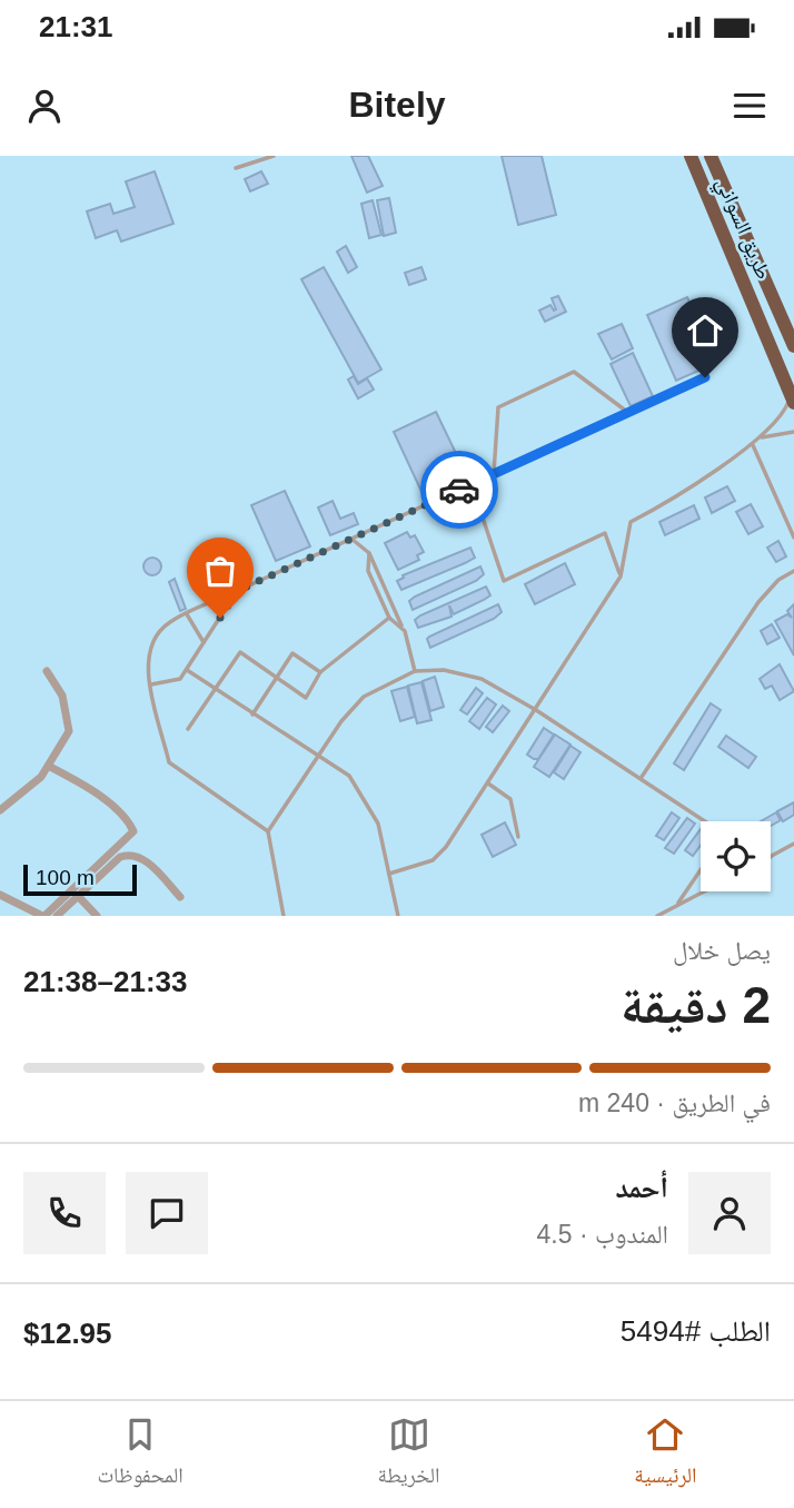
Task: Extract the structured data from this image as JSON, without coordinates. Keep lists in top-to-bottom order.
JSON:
{
  "streets": {
    "highway": ["طريق السواني"]
  },
  "scale_bar": "100 m",
  "page": {
    "status": "21:31",
    "header": "Bitely",
    "scale": "100 m",
    "heading": ["2 دقيقة", "يصل خلال", "21:33–21:38"],
    "panel": [
      "أحمد",
      "المندوب · 4.5",
      "الطلب #5494",
      "$12.95"
    ],
    "bar": "في الطريق · 240 m",
    "tabs": ["الرئيسية", "الخريطة", "المحفوظات"]
  }
}
